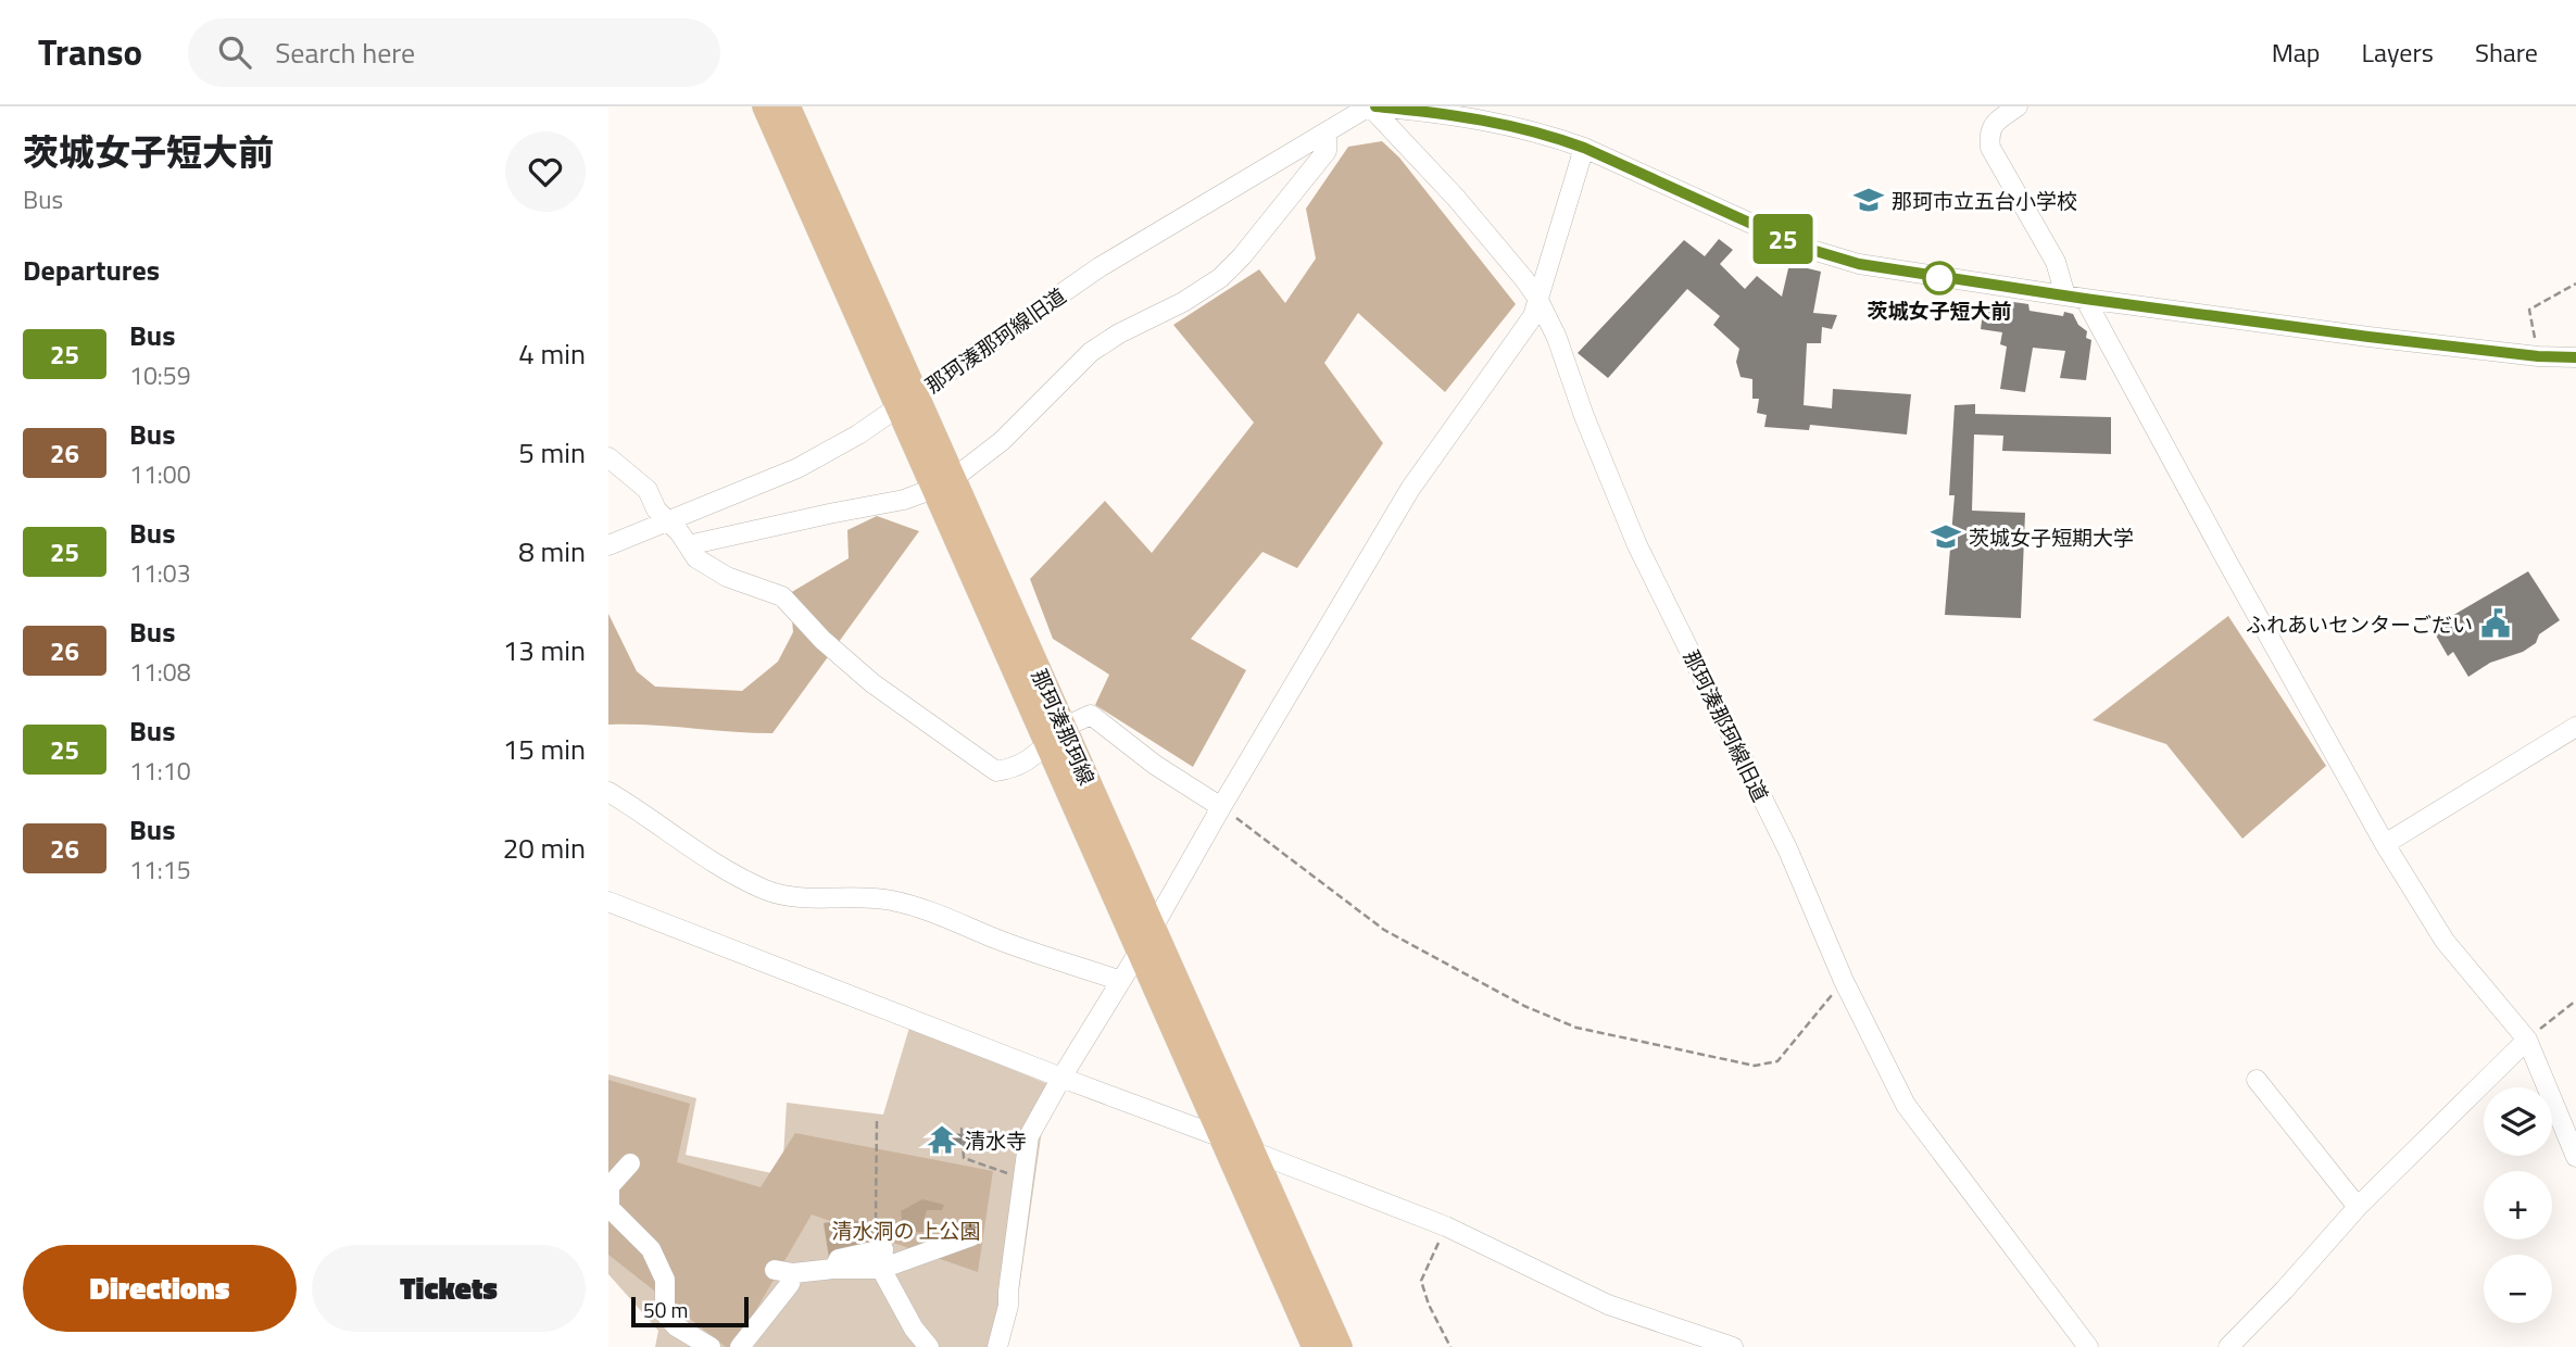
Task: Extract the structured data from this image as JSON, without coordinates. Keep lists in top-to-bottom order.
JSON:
{
  "streets": {
    "main road": ["那珂湊那珂線"],
    "street": ["那珂湊那珂線旧道"]
  },
  "crossings": [
    ["那珂湊那珂線旧道", "那珂湊那珂線"]
  ],
  "parks": ["清水洞の 上公園"],
  "places": {
    "school or university": ["那珂市立五台小学校", "茨城女子短期大学"],
    "other": ["茨城女子短大前"],
    "public building": ["ふれあいセンターごだい"],
    "temple": ["清水寺"]
  },
  "lines": ["bus line 25"],
  "scale_bar": "50 m",
  "page": {
    "header": "Transo",
    "search": "Search here",
    "nav": ["Map", "Layers", "Share"],
    "heading": [
      ["茨城女子短大前", "Bus"],
      "Departures"
    ],
    "on_map": "25",
    "list": [
      {
        "mark": "25",
        "name": "Bus",
        "note": "10:59",
        "value": "4 min"
      },
      {
        "mark": "26",
        "name": "Bus",
        "note": "11:00",
        "value": "5 min"
      },
      {
        "mark": "25",
        "name": "Bus",
        "note": "11:03",
        "value": "8 min"
      },
      {
        "mark": "26",
        "name": "Bus",
        "note": "11:08",
        "value": "13 min"
      },
      {
        "mark": "25",
        "name": "Bus",
        "note": "11:10",
        "value": "15 min"
      },
      {
        "mark": "26",
        "name": "Bus",
        "note": "11:15",
        "value": "20 min"
      }
    ],
    "map_buttons": ["+", "−"],
    "buttons": ["Directions", "Tickets"],
    "scale": "50 m"
  }
}
